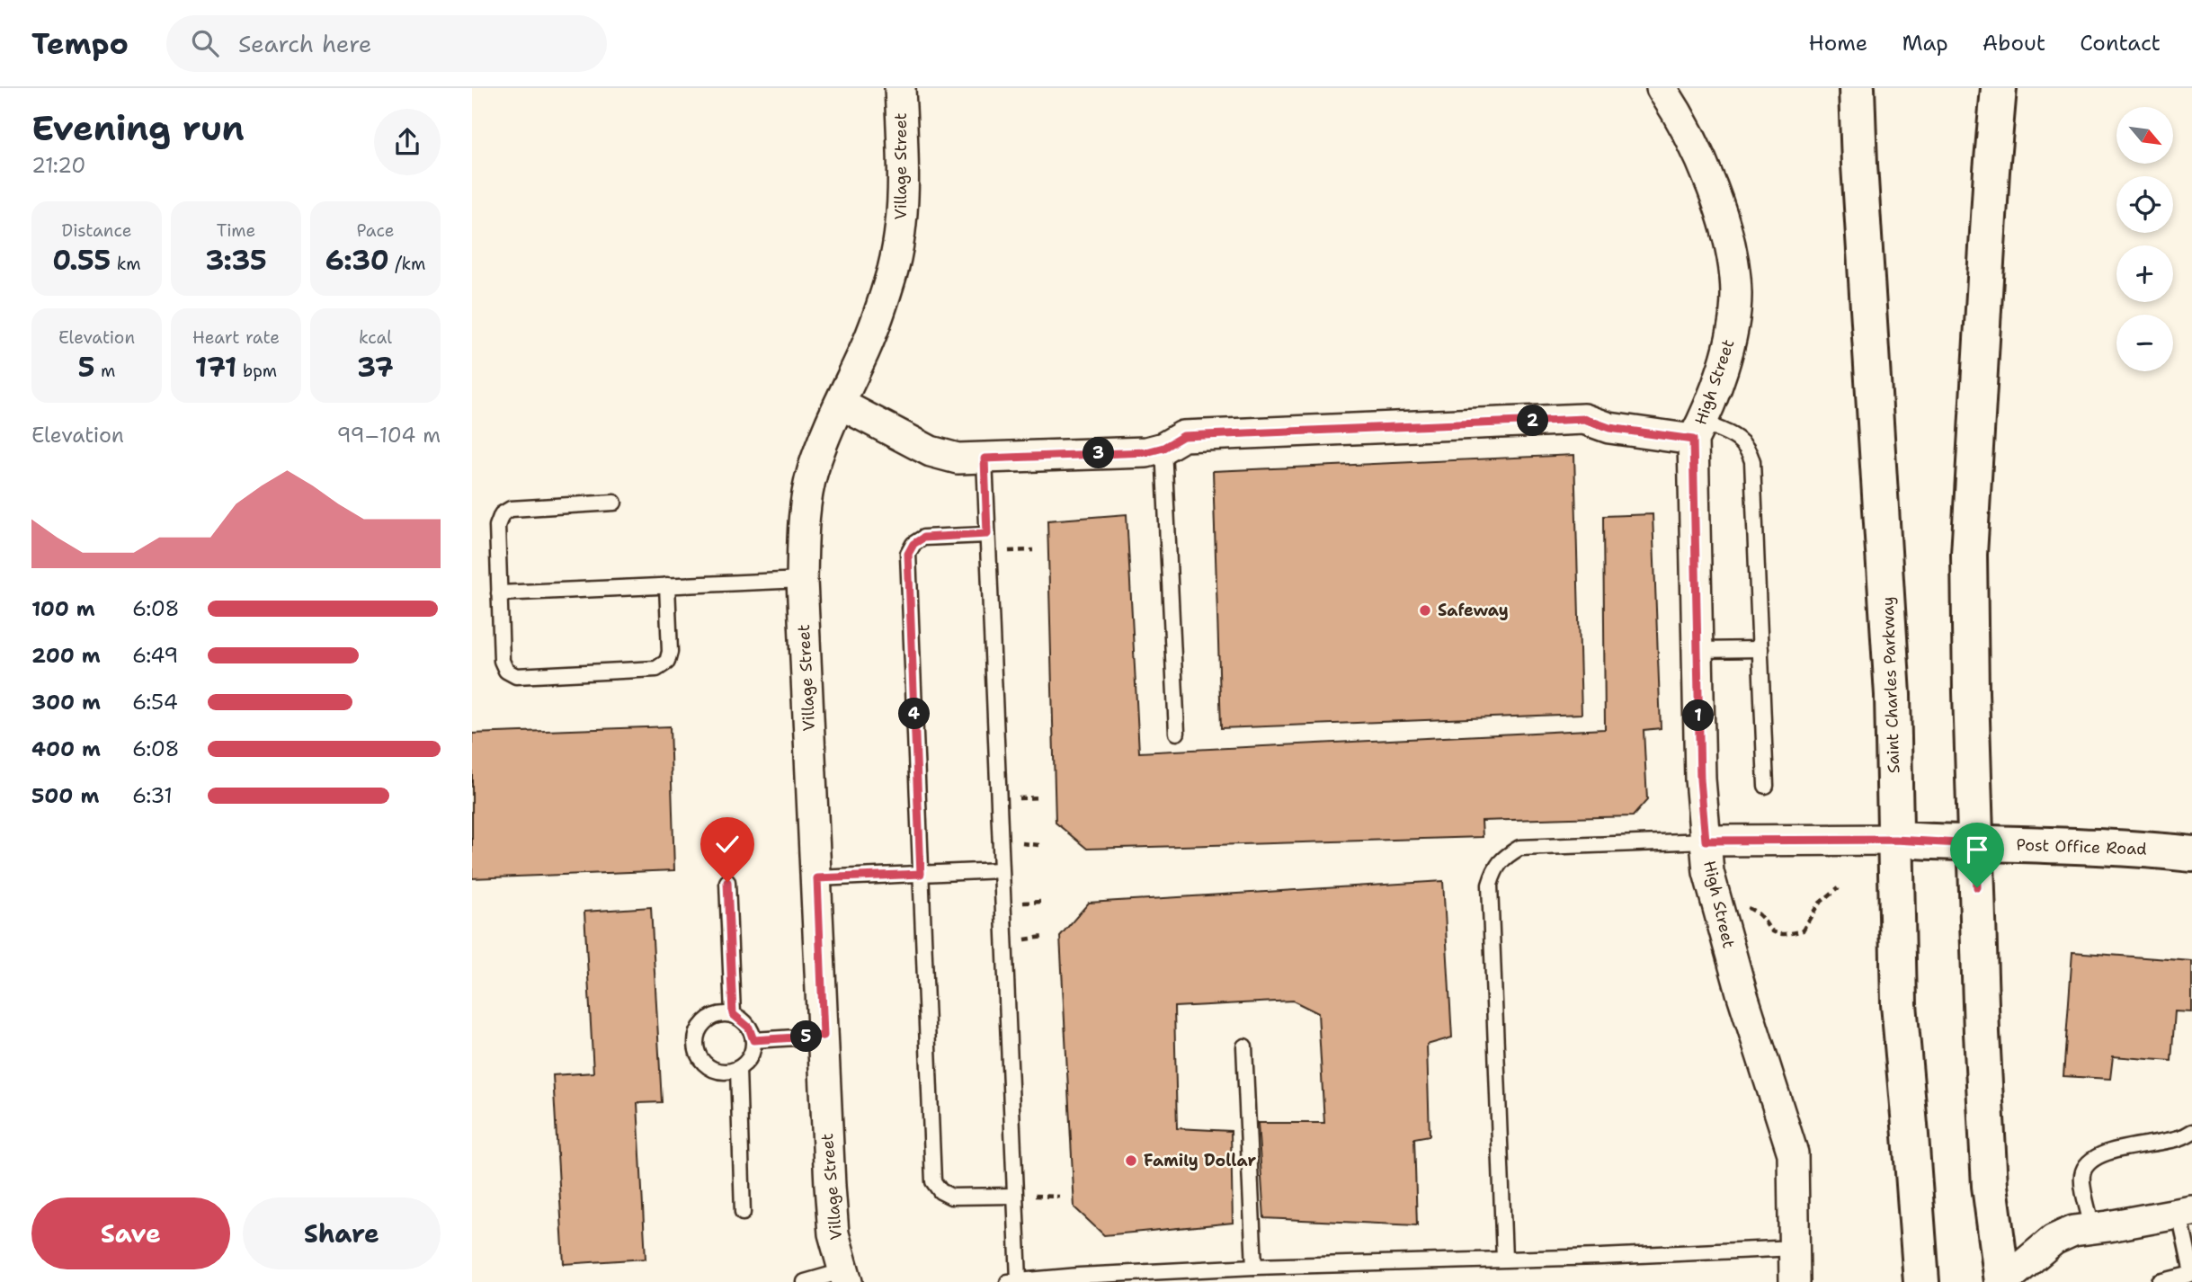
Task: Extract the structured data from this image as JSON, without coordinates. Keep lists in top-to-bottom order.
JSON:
{
  "streets": {
    "main road": ["Saint Charles Parkway", "Post Office Road"],
    "street": ["Village Street", "High Street"]
  },
  "crossings": [
    ["High Street", "Post Office Road"],
    ["Saint Charles Parkway", "Post Office Road"]
  ],
  "places": ["Safeway", "Family Dollar"],
  "north": "bottom right",
  "page": {
    "header": "Tempo",
    "search": "Search here",
    "nav": [
      "Home",
      "Map",
      "About",
      "Contact"
    ],
    "heading": ["Evening run", "21:20"],
    "map_buttons": ["+", "−"],
    "stats": [
      ["Distance", "0.55 km"],
      ["Time", "3:35"],
      ["Pace", "6:30 /km"],
      ["Elevation", "5 m"],
      ["Heart rate", "171 bpm"],
      ["kcal", "37"]
    ],
    "pins": [
      "2",
      "3",
      "4",
      "1",
      "5"
    ],
    "chart": ["Elevation", "99–104 m"],
    "list": [
      {
        "name": "100 m",
        "note": "6:08"
      },
      {
        "name": "200 m",
        "note": "6:49"
      },
      {
        "name": "300 m",
        "note": "6:54"
      },
      {
        "name": "400 m",
        "note": "6:08"
      },
      {
        "name": "500 m",
        "note": "6:31"
      }
    ],
    "buttons": ["Save", "Share"]
  }
}
